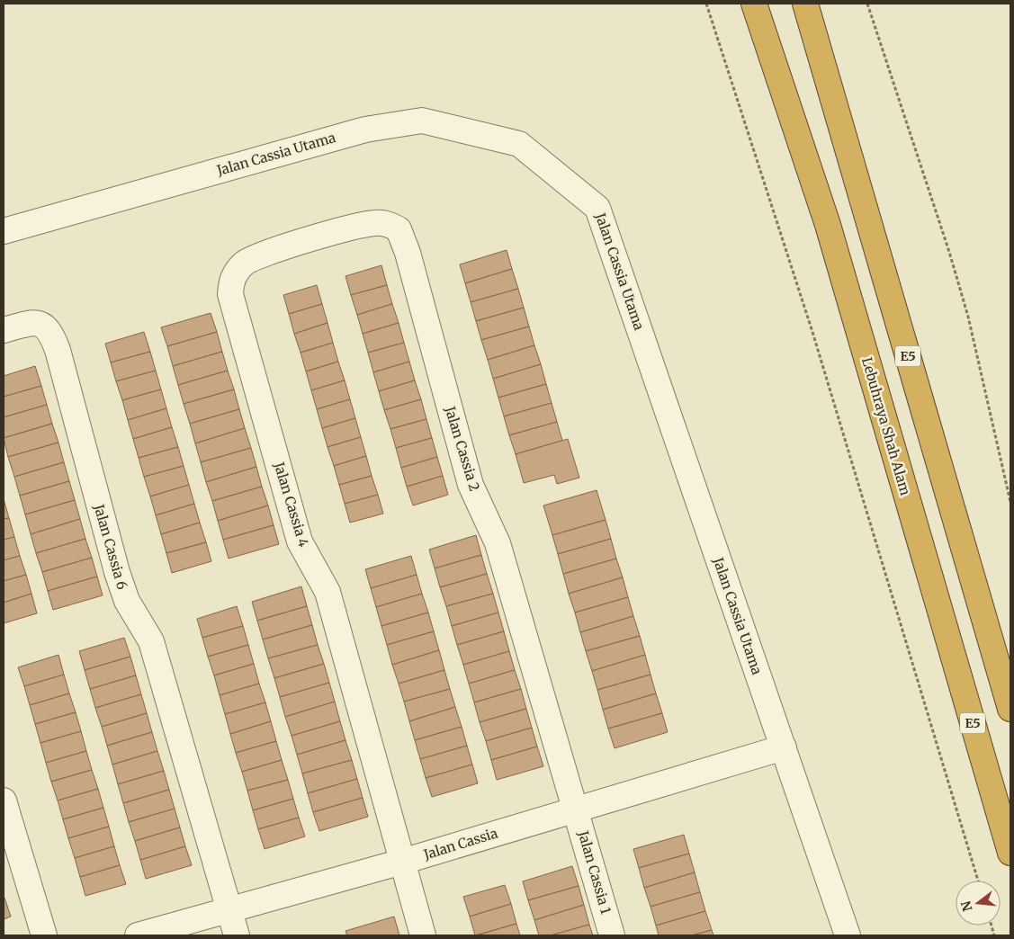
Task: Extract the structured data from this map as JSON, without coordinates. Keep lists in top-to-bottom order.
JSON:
{
  "streets": {
    "highway": ["E5", "Lebuhraya Shah Alam"],
    "street": [
      "Jalan Cassia Utama",
      "Jalan Cassia 2",
      "Jalan Cassia 4",
      "Jalan Cassia 6",
      "Jalan Cassia",
      "Jalan Cassia 1"
    ]
  },
  "crossings": [
    ["Jalan Cassia Utama", "Jalan Cassia"],
    ["Jalan Cassia 2", "Jalan Cassia 4"],
    ["Jalan Cassia 2", "Jalan Cassia"],
    ["Jalan Cassia 2", "Jalan Cassia 1"],
    ["Jalan Cassia 4", "Jalan Cassia"],
    ["Jalan Cassia 6", "Jalan Cassia"],
    ["Jalan Cassia", "Jalan Cassia 1"]
  ],
  "north": "left"
}
